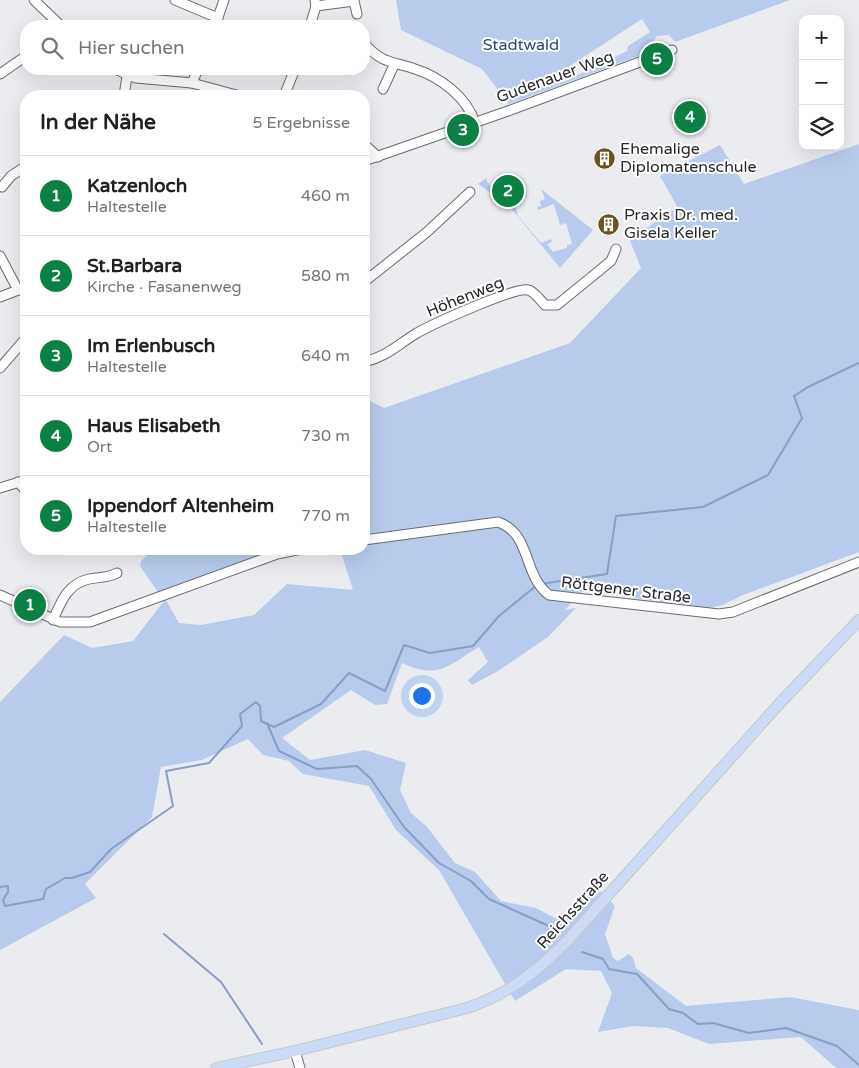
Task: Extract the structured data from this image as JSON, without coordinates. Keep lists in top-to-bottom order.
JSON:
{
  "streets": {
    "main road": ["Reichsstraße"],
    "street": ["Gudenauer Weg", "Höhenweg", "Röttgener Straße"]
  },
  "parks": ["Stadtwald"],
  "places": {
    "building": ["Ehemalige Diplomatenschule", "Praxis Dr. med. Gisela Keller"]
  },
  "page": {
    "map_buttons": ["+", "−"],
    "search": "Hier suchen",
    "pins": [
      "5",
      "4",
      "3",
      "2",
      "1"
    ],
    "heading": ["In der Nähe", "5 Ergebnisse"],
    "list": [
      {
        "mark": "1",
        "name": "Katzenloch",
        "note": "Haltestelle",
        "value": "460 m"
      },
      {
        "mark": "2",
        "name": "St.Barbara",
        "note": "Kirche · Fasanenweg",
        "value": "580 m"
      },
      {
        "mark": "3",
        "name": "Im Erlenbusch",
        "note": "Haltestelle",
        "value": "640 m"
      },
      {
        "mark": "4",
        "name": "Haus Elisabeth",
        "note": "Ort",
        "value": "730 m"
      },
      {
        "mark": "5",
        "name": "Ippendorf Altenheim",
        "note": "Haltestelle",
        "value": "770 m"
      }
    ]
  }
}
